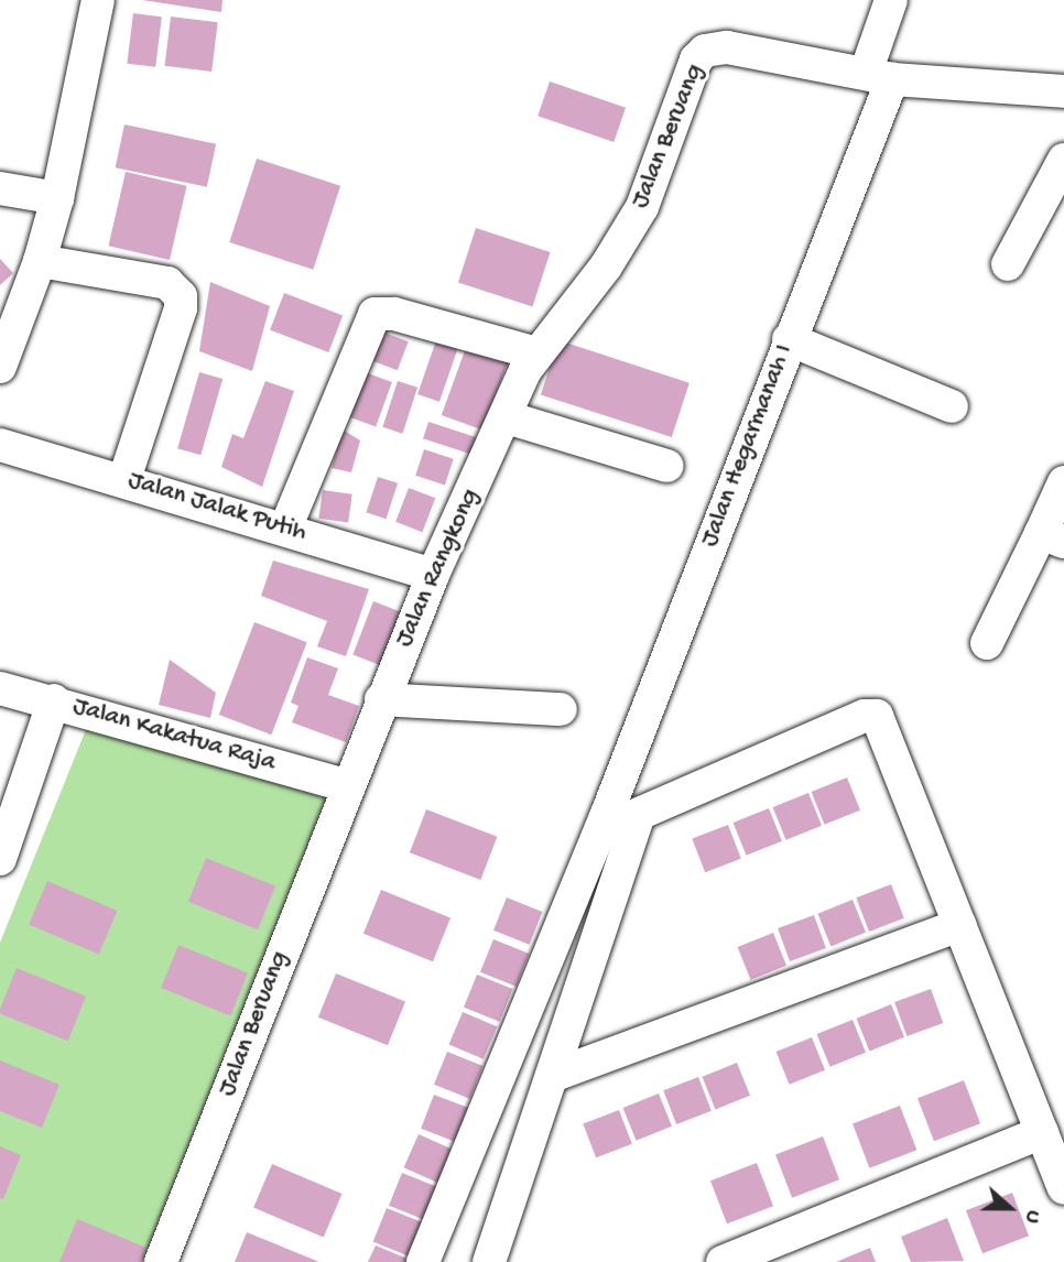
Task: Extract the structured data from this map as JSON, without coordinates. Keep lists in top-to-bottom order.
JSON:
{
  "streets": {
    "street": [
      "Jalan Beruang",
      "Jalan Hegarmanah I",
      "Jalan Jalak Putih",
      "Jalan Rangkong",
      "Jalan Kakatua Raja"
    ]
  },
  "crossings": [
    ["Jalan Beruang", "Jalan Hegarmanah I"],
    ["Jalan Beruang", "Jalan Rangkong"],
    ["Jalan Beruang", "Jalan Kakatua Raja"],
    ["Jalan Jalak Putih", "Jalan Rangkong"],
    ["Jalan Rangkong", "Jalan Kakatua Raja"]
  ],
  "north": "right"
}
